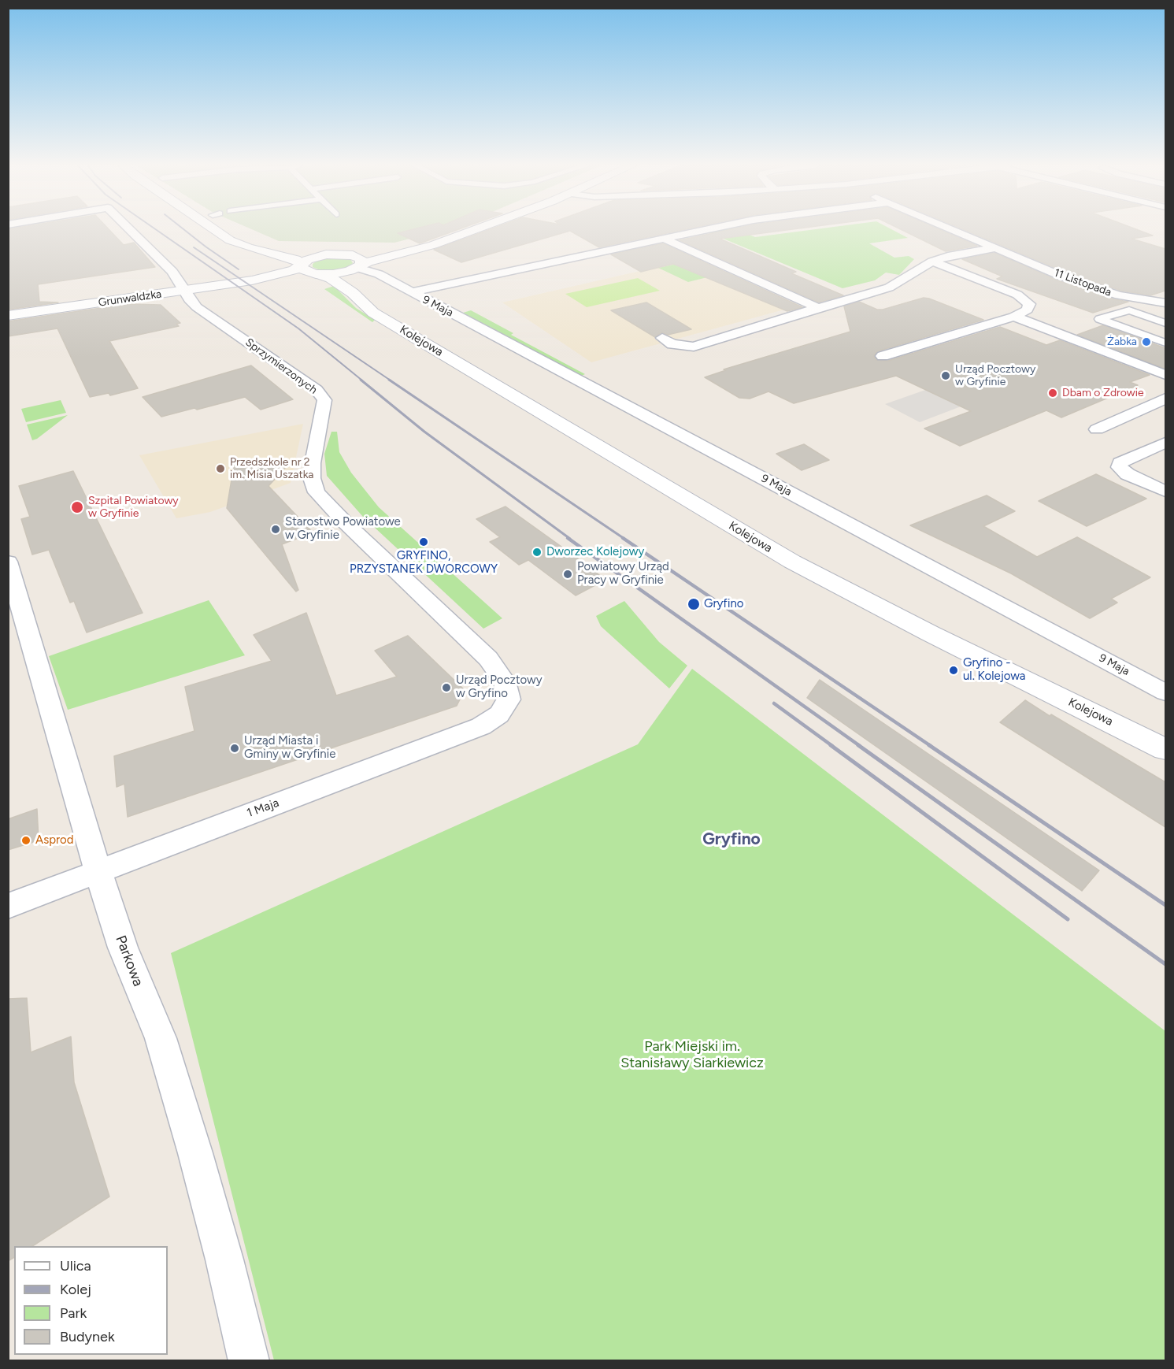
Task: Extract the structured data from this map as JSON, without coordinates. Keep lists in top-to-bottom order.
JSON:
{
  "streets": {
    "street": [
      "11 Listopada",
      "Grunwaldzka",
      "9 Maja",
      "Kolejowa",
      "Sprzymierzonych",
      "1 Maja",
      "Parkowa"
    ]
  },
  "crossings": [
    ["Grunwaldzka", "9 Maja"],
    ["Grunwaldzka", "Kolejowa"],
    ["Grunwaldzka", "Sprzymierzonych"],
    ["Sprzymierzonych", "1 Maja"],
    ["1 Maja", "Parkowa"]
  ],
  "districts": ["Gryfino"],
  "parks": ["Park Miejski im. Stanisławy Siarkiewicz"],
  "places": [
    "Żabka",
    "Urząd Pocztowy w Gryfinie",
    "Dbam o Zdrowie",
    "Przedszkole nr 2 im. Misia Uszatka",
    "Szpital Powiatowy w Gryfinie",
    "Starostwo Powiatowe w Gryfinie",
    "GRYFINO, PRZYSTANEK DWORCOWY",
    "Dworzec Kolejowy",
    "Powiatowy Urząd Pracy w Gryfinie",
    "Gryfino",
    "Gryfino - ul. Kolejowa",
    "Urząd Pocztowy w Gryfino",
    "Urząd Miasta i Gminy w Gryfinie",
    "Asprod"
  ],
  "legend": [
    "Ulica",
    "Kolej",
    "Park",
    "Budynek"
  ]
}
